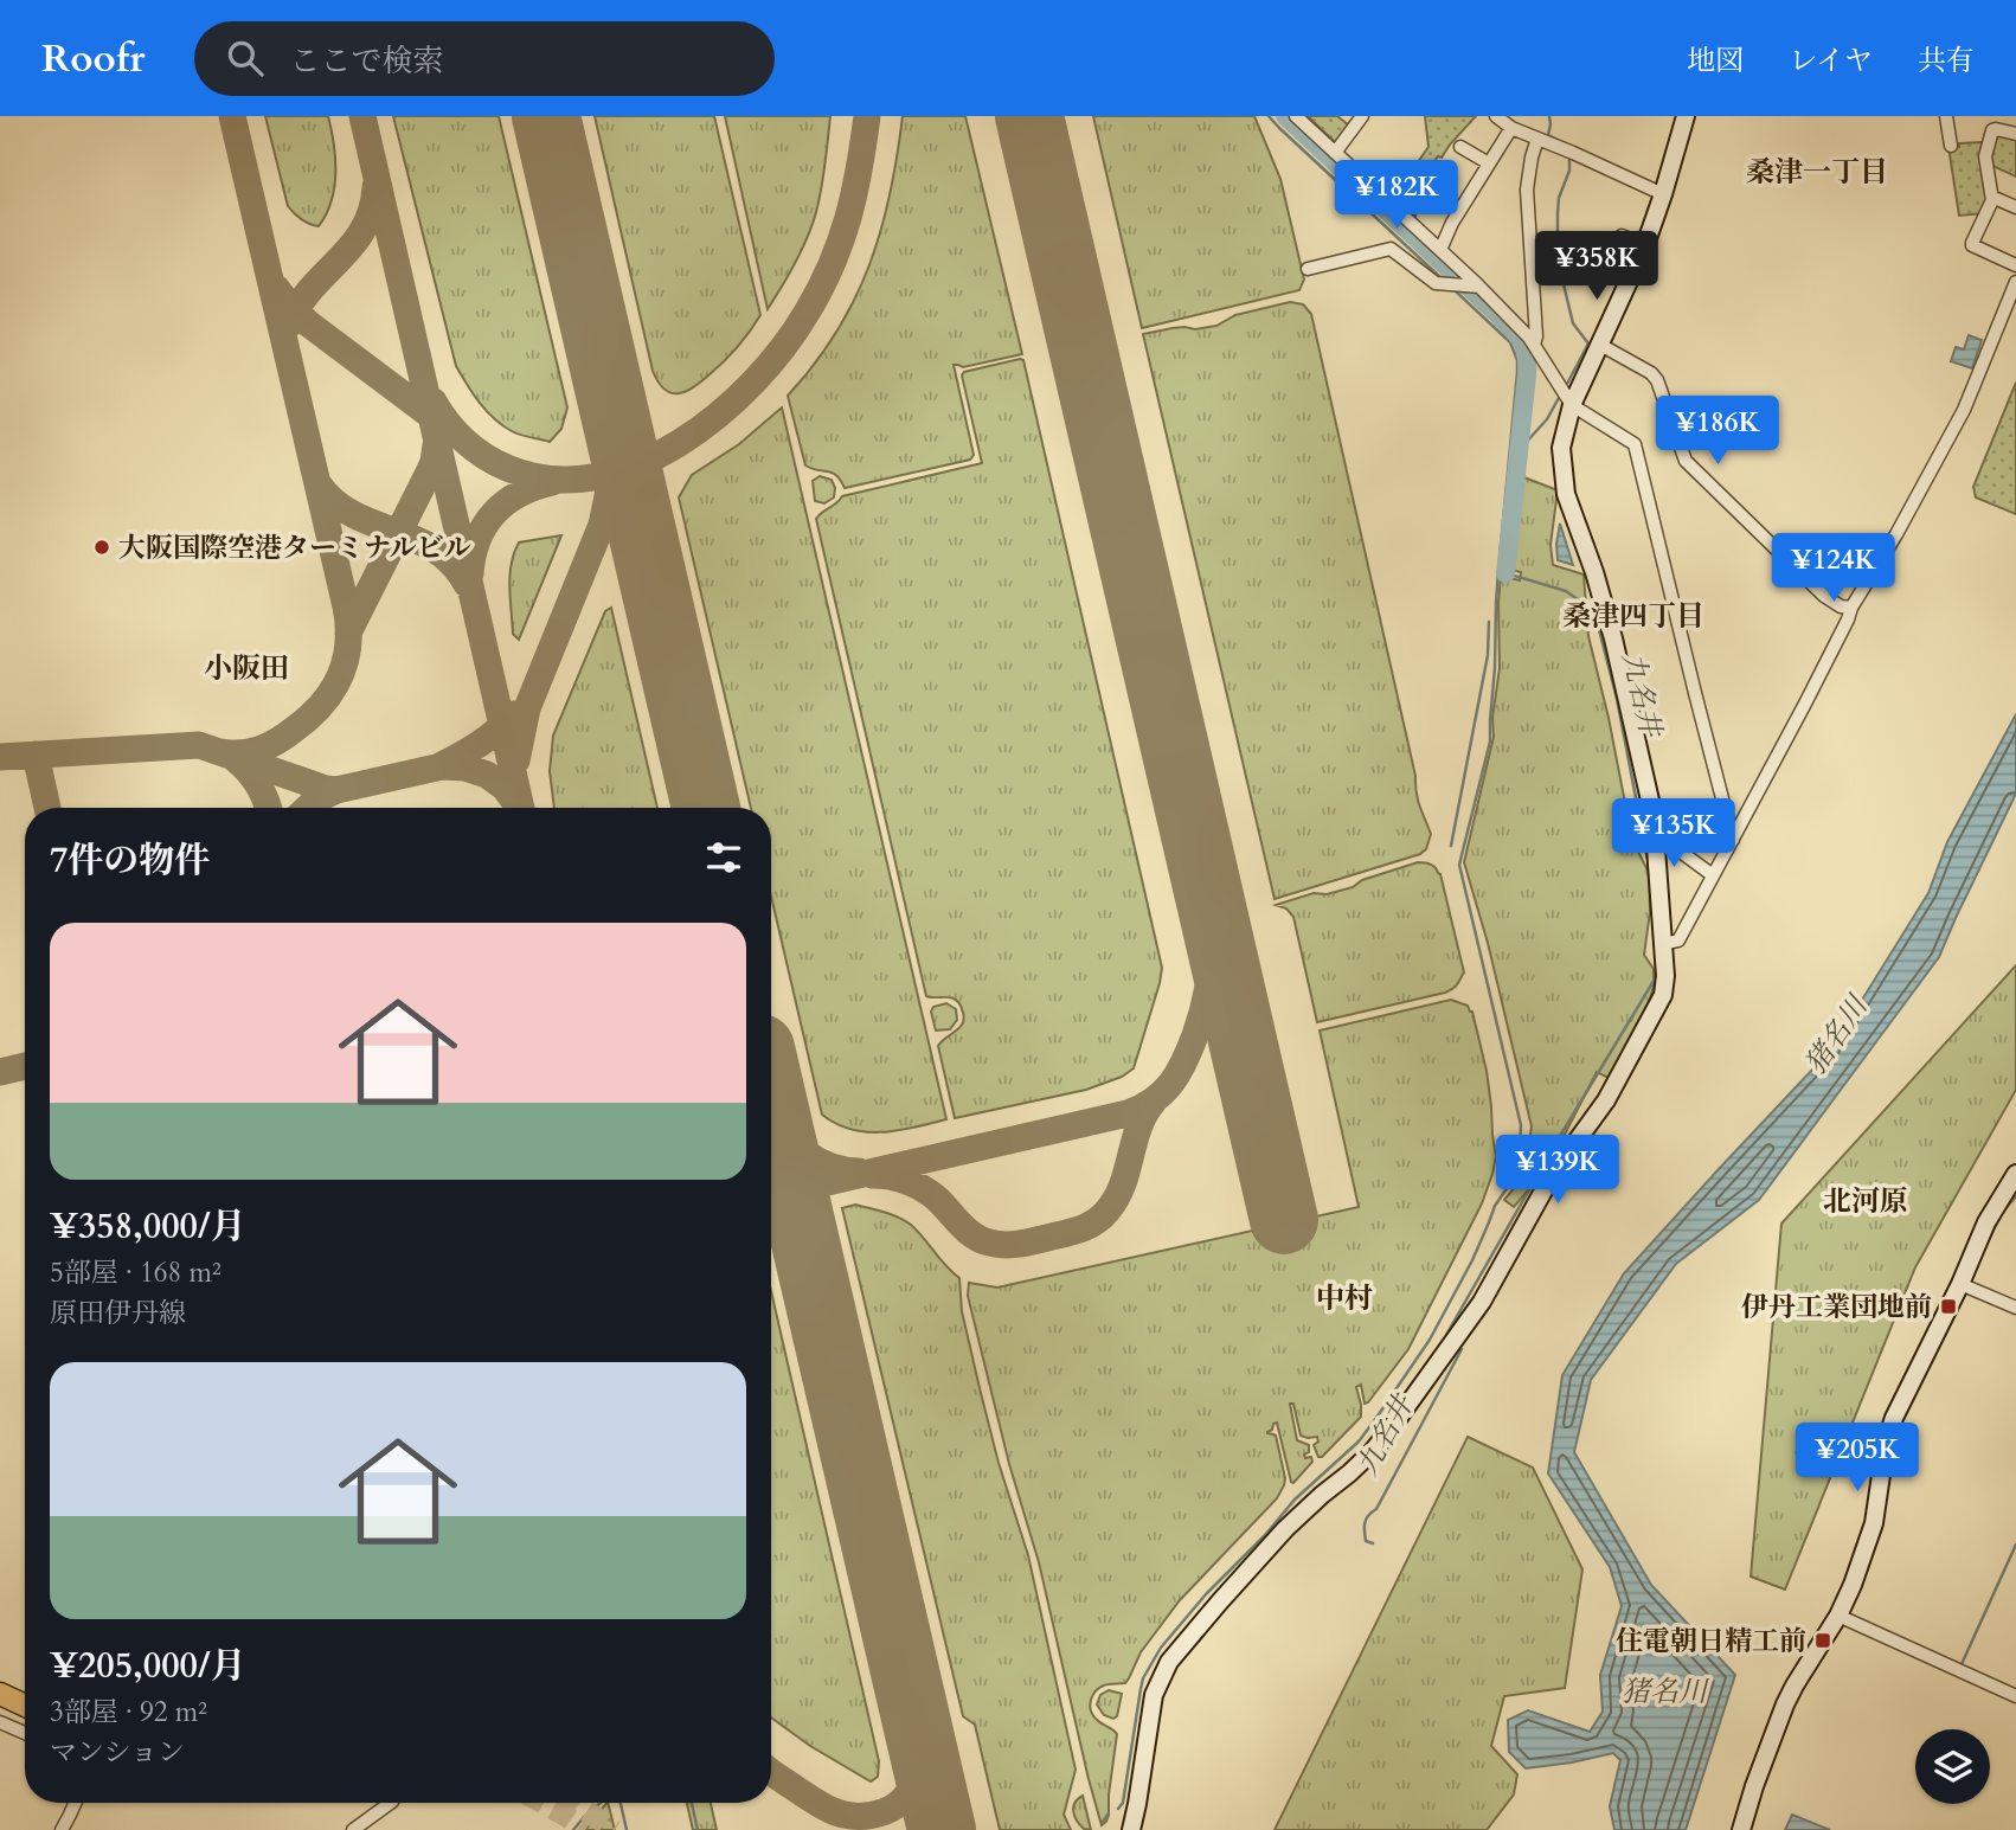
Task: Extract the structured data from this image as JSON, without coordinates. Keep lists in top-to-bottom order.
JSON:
{
  "districts": [
    "桑津一丁目",
    "桑津四丁目",
    "小阪田",
    "北河原",
    "中村"
  ],
  "water": ["九名井", "猪名川"],
  "places": {
    "other": ["大阪国際空港ターミナルビル"],
    "transit": ["伊丹工業団地前", "住電朝日精工前"]
  },
  "page": {
    "header": "Roofr",
    "search": "ここで検索",
    "nav": ["地図", "レイヤ", "共有"],
    "price": [
      "¥182K",
      "¥358K",
      "¥186K",
      "¥124K",
      "¥135K",
      "¥139K",
      "¥205K"
    ],
    "heading": "7件の物件",
    "list": [
      {
        "name": "¥358,000/月",
        "note": "5部屋 · 168 m² · 原田伊丹線"
      },
      {
        "name": "¥205,000/月",
        "note": "3部屋 · 92 m² · マンション"
      }
    ]
  }
}
